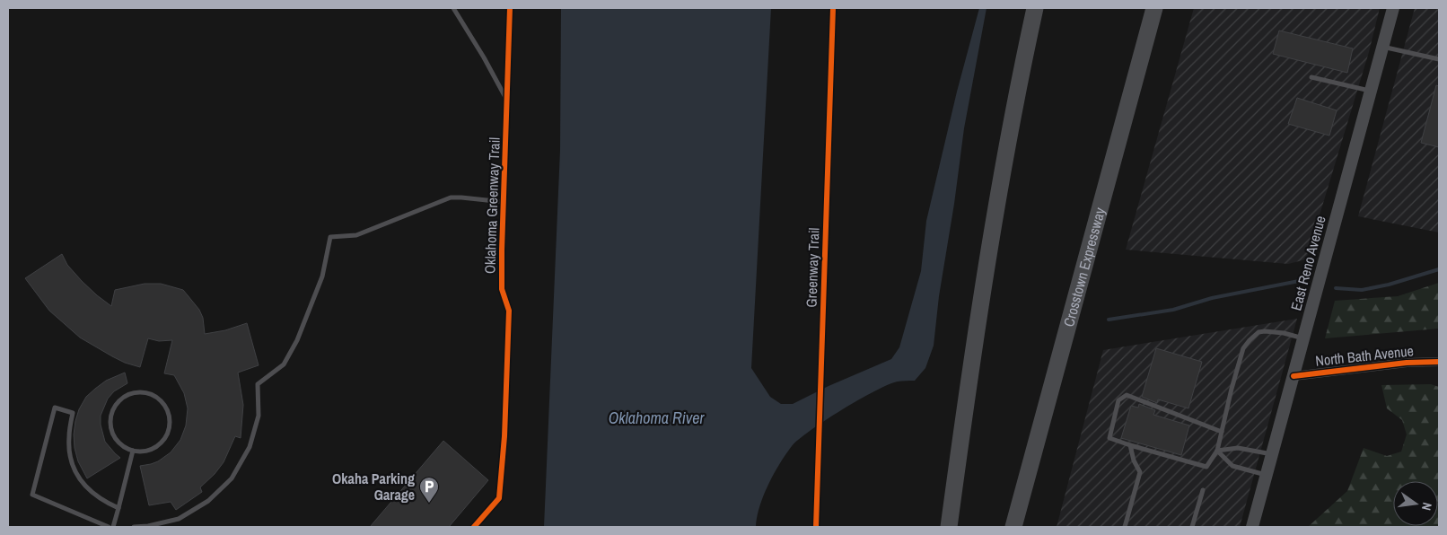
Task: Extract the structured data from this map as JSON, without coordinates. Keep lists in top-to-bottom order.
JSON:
{
  "streets": {
    "highway": ["Crosstown Expressway"],
    "main road": ["East Reno Avenue"],
    "street": ["North Bath Avenue"],
    "cycle path": ["Oklahoma Greenway Trail", "Greenway Trail"]
  },
  "crossings": [
    ["East Reno Avenue", "North Bath Avenue"]
  ],
  "water": ["Oklahoma River"],
  "places": {
    "parking": ["Okaha Parking Garage"]
  },
  "north": "right"
}
